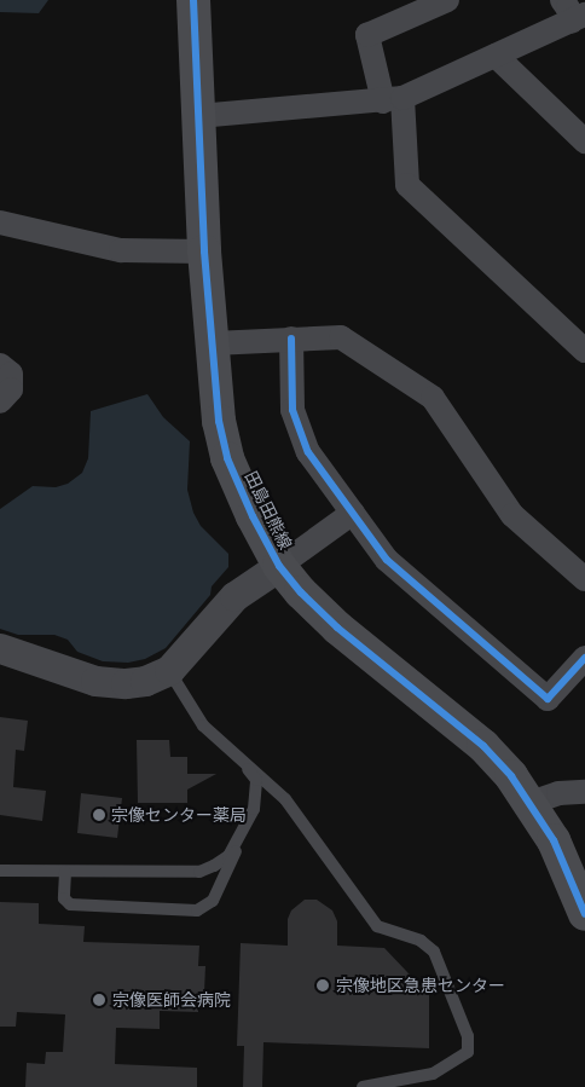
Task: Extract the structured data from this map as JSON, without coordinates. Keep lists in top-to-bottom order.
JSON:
{
  "streets": {
    "main road": ["田島田熊線"]
  },
  "places": ["宗像センター薬局", "宗像地区急患センター", "宗像医師会病院"]
}
